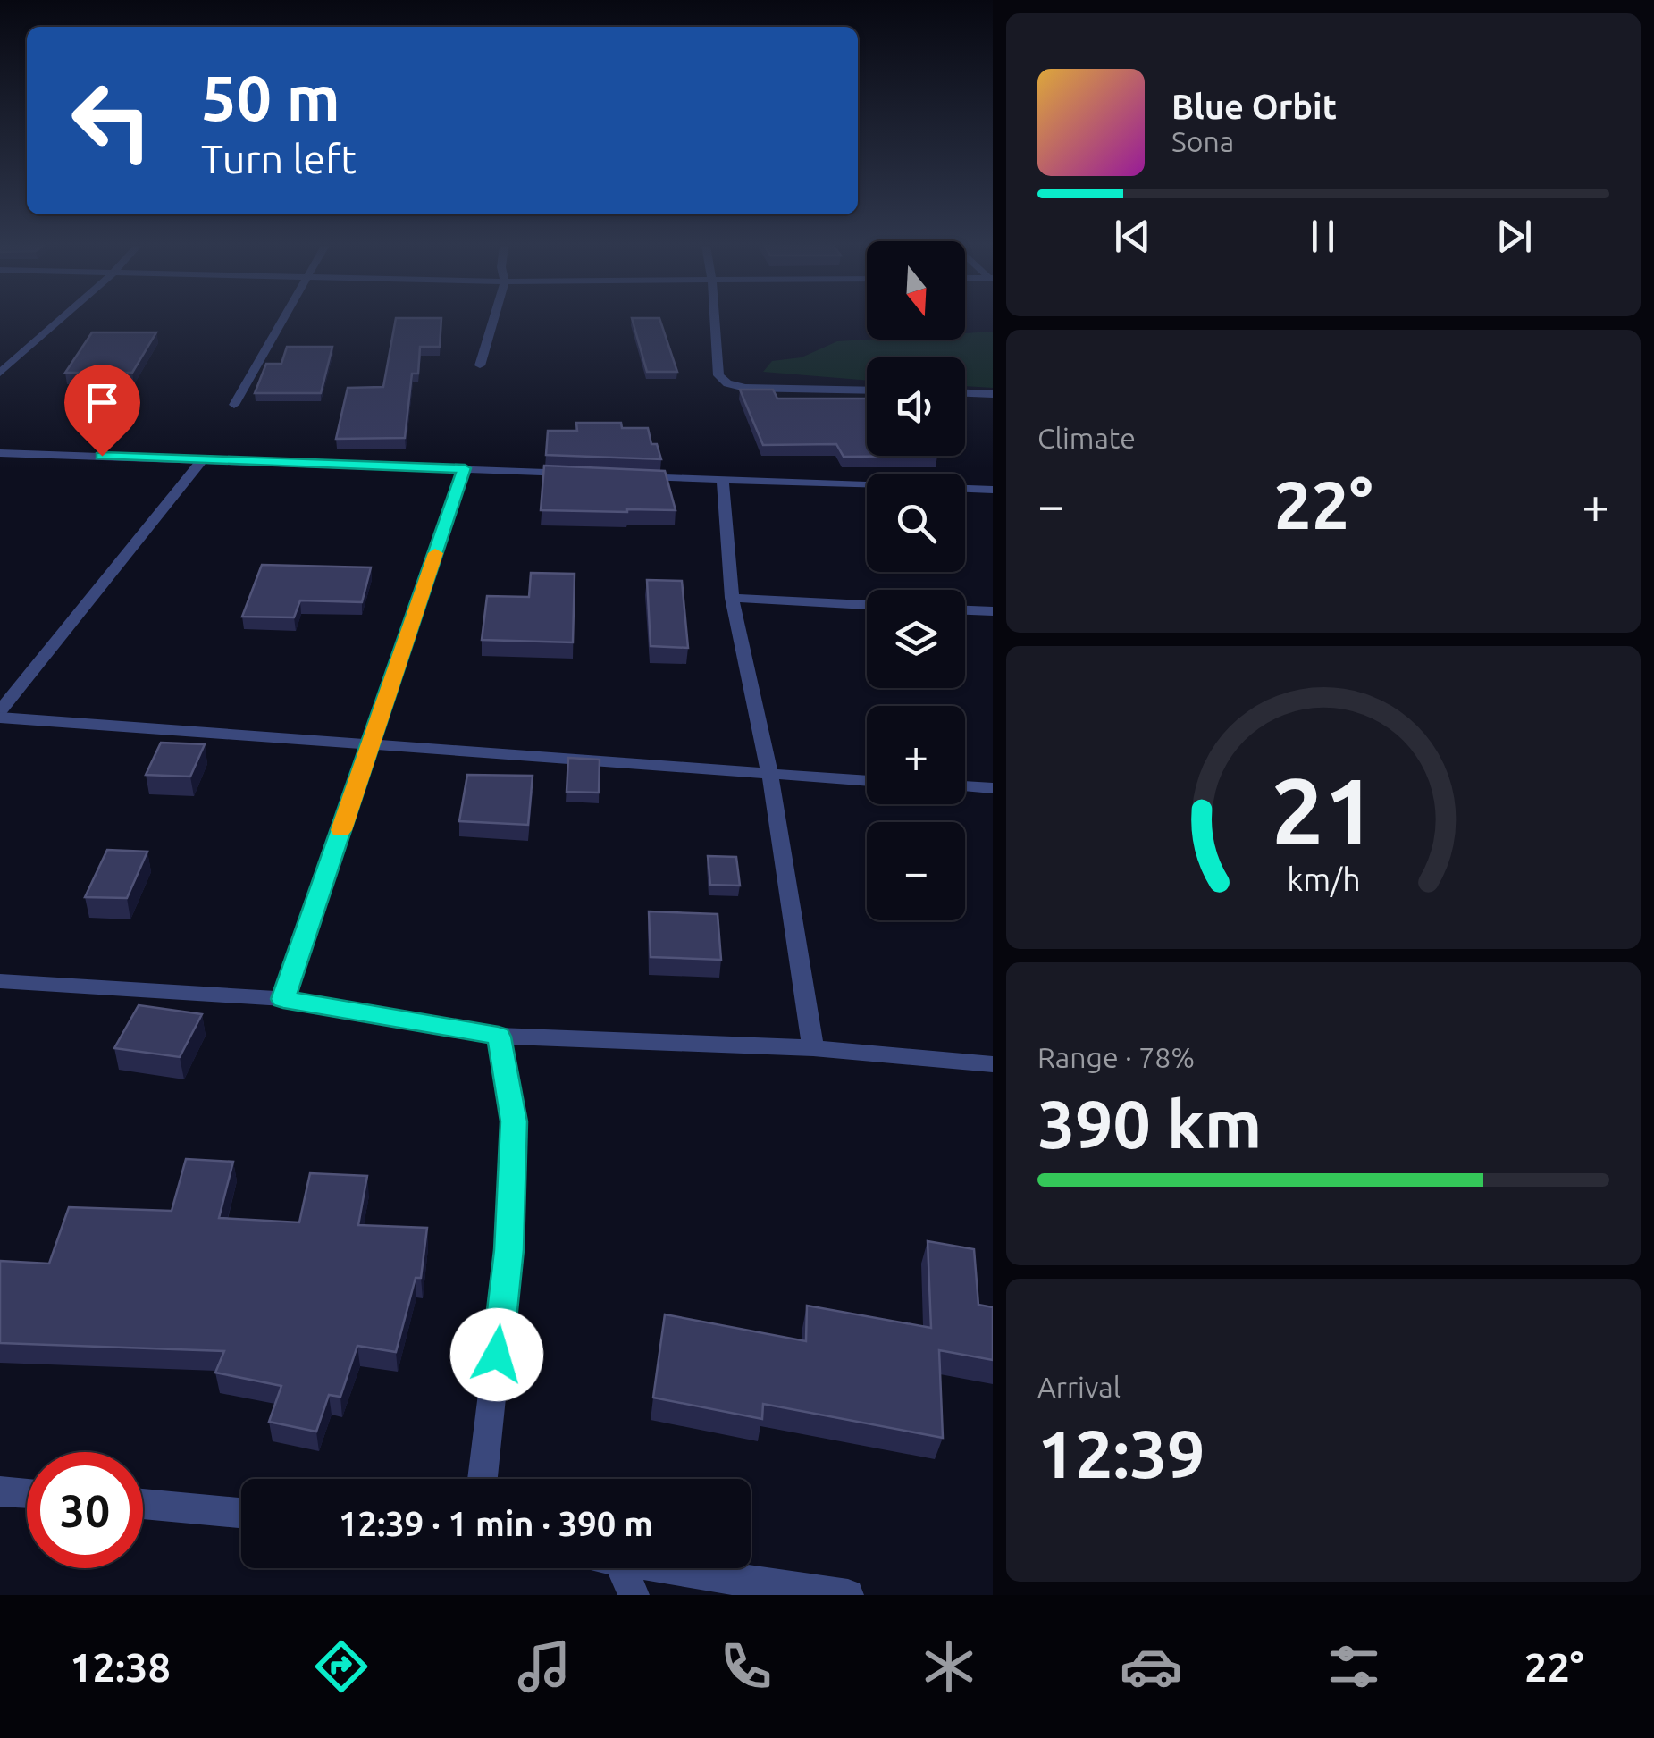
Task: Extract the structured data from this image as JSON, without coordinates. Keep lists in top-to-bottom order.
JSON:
{
  "north": "bottom",
  "page": {
    "turn": ["50 m", "Turn left"],
    "song": ["Blue Orbit", "Sona"],
    "map_buttons": ["+", "−"],
    "tile": [
      "Climate",
      ["Range · 78%", "390 km"],
      ["Arrival", "12:39"]
    ],
    "heat": ["−", "22°", "+"],
    "limit": "30",
    "trip": "12:39 · 1 min · 390 m",
    "tabs": ["12:38", "22°"],
    "gauge": ["21", "km/h"]
  }
}
